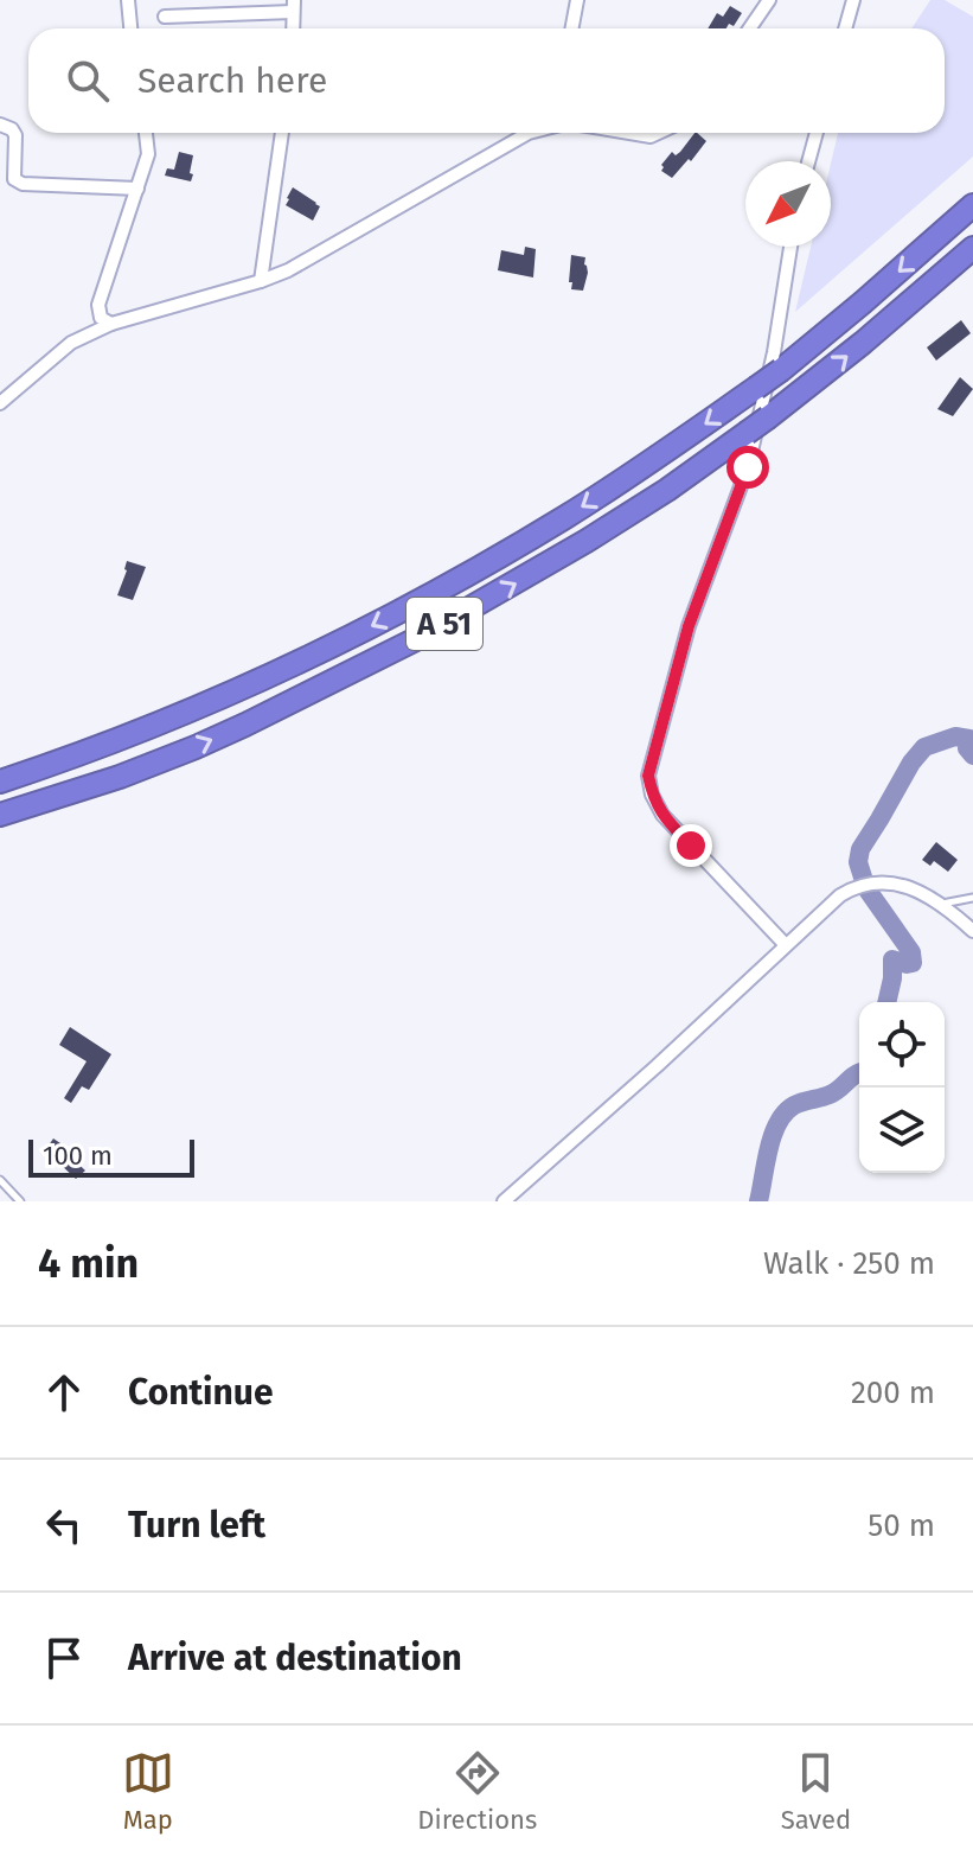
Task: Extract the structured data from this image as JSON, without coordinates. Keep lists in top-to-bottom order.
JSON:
{
  "streets": {
    "highway": ["A 51"]
  },
  "scale_bar": "100 m",
  "north": "bottom left",
  "page": {
    "search": "Search here",
    "scale": "100 m",
    "heading": ["4 min", "Walk · 250 m"],
    "list": [
      ["Continue", "200 m"],
      ["Turn left", "50 m"],
      "Arrive at destination"
    ],
    "nav": ["Map", "Directions", "Saved"]
  }
}
